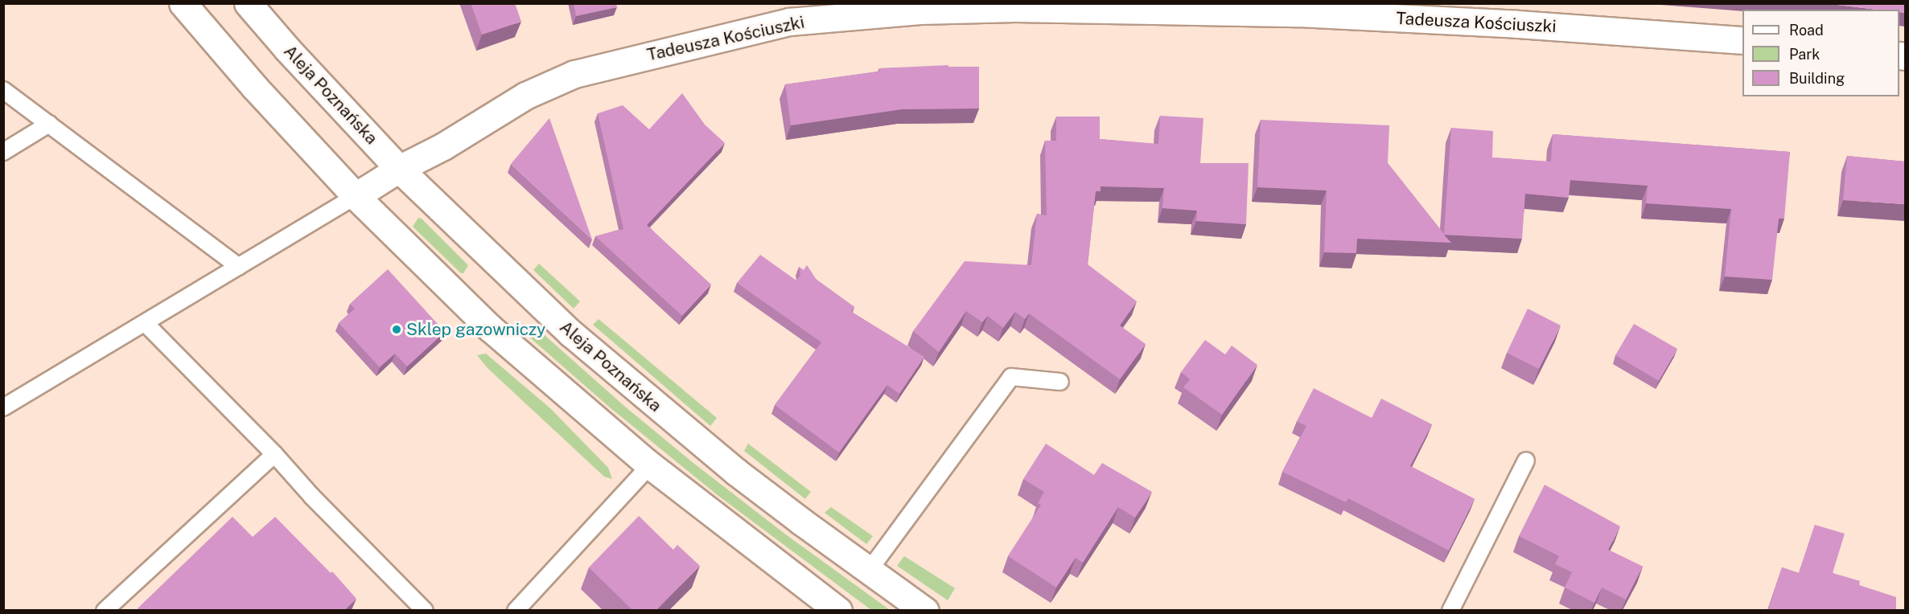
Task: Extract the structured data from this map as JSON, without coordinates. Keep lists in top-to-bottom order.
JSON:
{
  "streets": {
    "main road": ["Tadeusza Kościuszki", "Aleja Poznańska"]
  },
  "crossings": [
    ["Tadeusza Kościuszki", "Aleja Poznańska"]
  ],
  "places": ["Sklep gazowniczy"],
  "legend": ["Road", "Park", "Building"]
}
